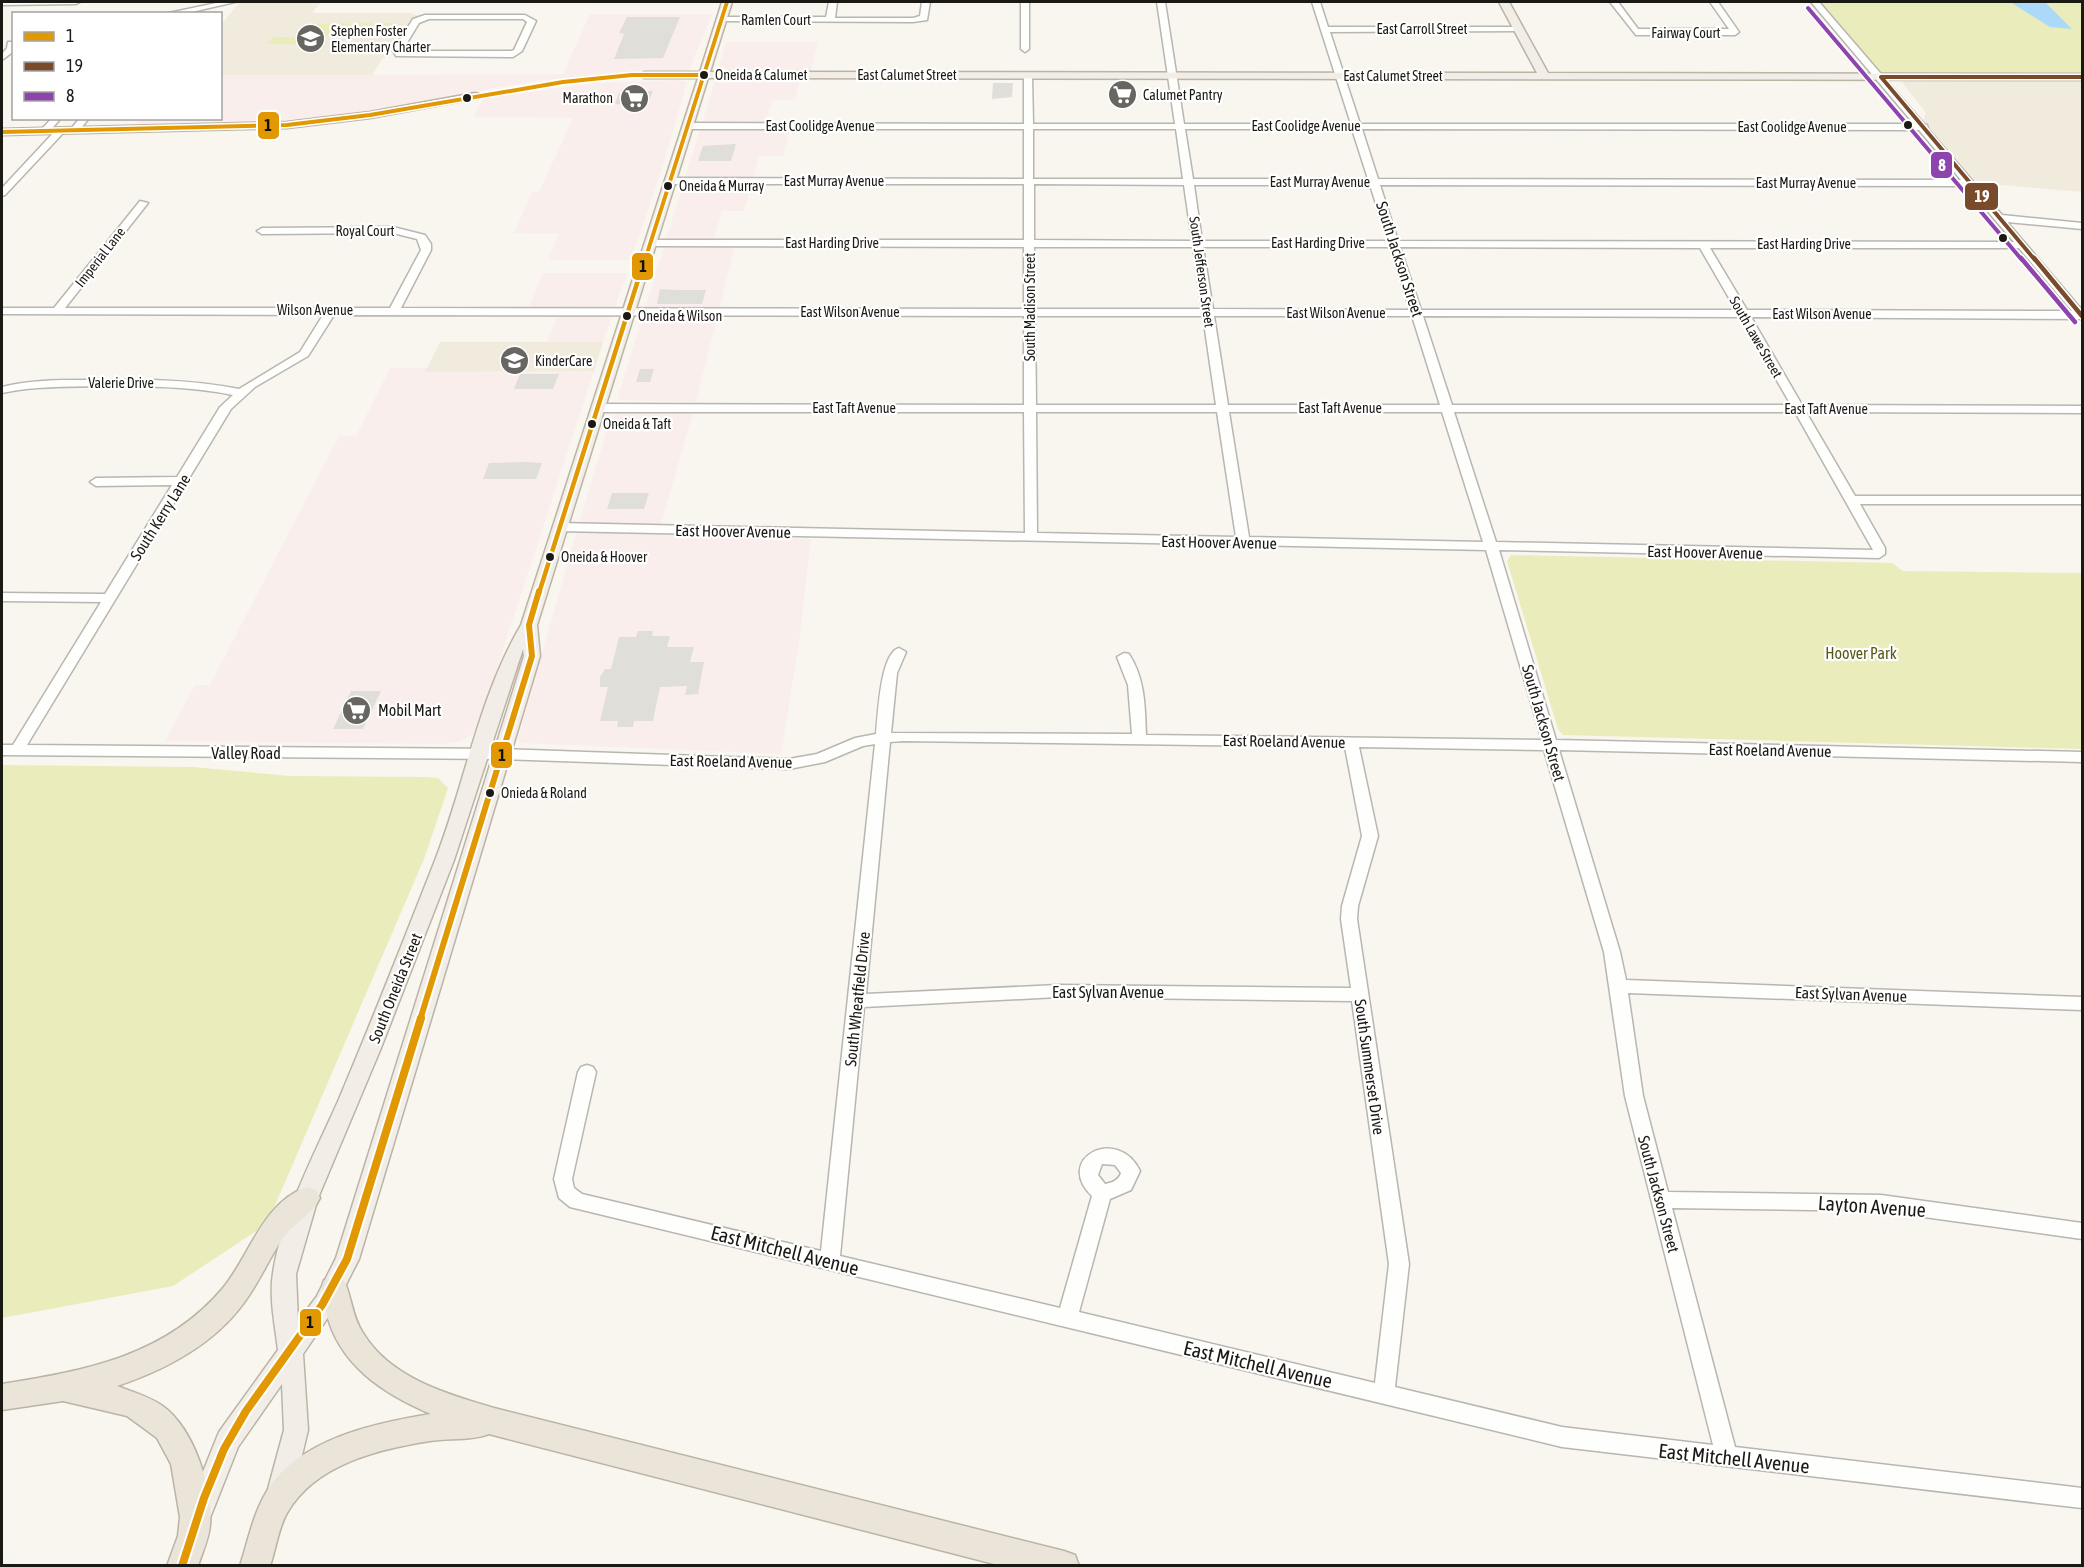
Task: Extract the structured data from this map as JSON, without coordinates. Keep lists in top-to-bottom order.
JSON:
{
  "streets": {
    "highway": ["South Oneida Street"],
    "main road": ["East Calumet Street"],
    "street": [
      "Ramlen Court",
      "East Carroll Street",
      "Fairway Court",
      "East Coolidge Avenue",
      "East Murray Avenue",
      "Royal Court",
      "East Harding Drive",
      "Imperial Lane",
      "South Jackson Street",
      "South Jefferson Street",
      "South Madison Street",
      "Wilson Avenue",
      "East Wilson Avenue",
      "South Lawe Street",
      "Valerie Drive",
      "East Taft Avenue",
      "South Kerry Lane",
      "East Hoover Avenue",
      "East Roeland Avenue",
      "Valley Road",
      "East Sylvan Avenue",
      "South Wheatfield Drive",
      "South Summerset Drive",
      "Layton Avenue",
      "East Mitchell Avenue"
    ]
  },
  "crossings": [
    ["Ramlen Court", "South Oneida Street"],
    ["East Carroll Street", "South Jackson Street"],
    ["East Calumet Street", "South Jackson Street"],
    ["East Calumet Street", "South Jefferson Street"],
    ["East Calumet Street", "South Madison Street"],
    ["East Calumet Street", "South Oneida Street"],
    ["East Coolidge Avenue", "South Jackson Street"],
    ["East Coolidge Avenue", "South Jefferson Street"],
    ["East Coolidge Avenue", "South Madison Street"],
    ["East Coolidge Avenue", "South Oneida Street"],
    ["East Murray Avenue", "South Jackson Street"],
    ["East Murray Avenue", "South Jefferson Street"],
    ["East Murray Avenue", "South Madison Street"],
    ["East Murray Avenue", "South Oneida Street"],
    ["Royal Court", "Wilson Avenue"],
    ["East Harding Drive", "South Jackson Street"],
    ["East Harding Drive", "South Jefferson Street"],
    ["East Harding Drive", "South Madison Street"],
    ["East Harding Drive", "South Lawe Street"],
    ["East Harding Drive", "South Oneida Street"],
    ["Imperial Lane", "Wilson Avenue"],
    ["South Jackson Street", "East Wilson Avenue"],
    ["South Jackson Street", "East Taft Avenue"],
    ["South Jackson Street", "East Hoover Avenue"],
    ["South Jackson Street", "East Roeland Avenue"],
    ["South Jackson Street", "East Sylvan Avenue"],
    ["South Jackson Street", "Layton Avenue"],
    ["South Jackson Street", "East Mitchell Avenue"],
    ["South Jefferson Street", "East Wilson Avenue"],
    ["South Jefferson Street", "East Taft Avenue"],
    ["South Jefferson Street", "East Hoover Avenue"],
    ["South Madison Street", "East Wilson Avenue"],
    ["South Madison Street", "East Taft Avenue"],
    ["South Madison Street", "East Hoover Avenue"],
    ["Wilson Avenue", "East Wilson Avenue"],
    ["Wilson Avenue", "South Kerry Lane"],
    ["Wilson Avenue", "South Oneida Street"],
    ["East Wilson Avenue", "South Lawe Street"],
    ["East Wilson Avenue", "South Oneida Street"],
    ["South Lawe Street", "East Taft Avenue"],
    ["South Lawe Street", "East Hoover Avenue"],
    ["Valerie Drive", "South Kerry Lane"],
    ["East Taft Avenue", "South Oneida Street"],
    ["South Kerry Lane", "Valley Road"],
    ["East Hoover Avenue", "South Oneida Street"],
    ["East Roeland Avenue", "Valley Road"],
    ["East Roeland Avenue", "South Oneida Street"],
    ["East Roeland Avenue", "South Wheatfield Drive"],
    ["East Roeland Avenue", "South Summerset Drive"],
    ["Valley Road", "South Oneida Street"],
    ["East Sylvan Avenue", "South Wheatfield Drive"],
    ["East Sylvan Avenue", "South Summerset Drive"],
    ["South Wheatfield Drive", "East Mitchell Avenue"],
    ["South Summerset Drive", "East Mitchell Avenue"]
  ],
  "parks": ["Hoover Park"],
  "places": {
    "school or university": ["Stephen Foster Elementary Charter", "KinderCare"],
    "other": [
      "Oneida & Calumet",
      "Oneida & Murray",
      "Oneida & Wilson",
      "Oneida & Taft",
      "Oneida & Hoover",
      "Onieda & Roland"
    ],
    "supermarket": ["Calumet Pantry", "Marathon", "Mobil Mart"]
  },
  "lines": ["transit line 1", "transit line 8", "transit line 19"],
  "legend": ["1", "19", "8"]
}
